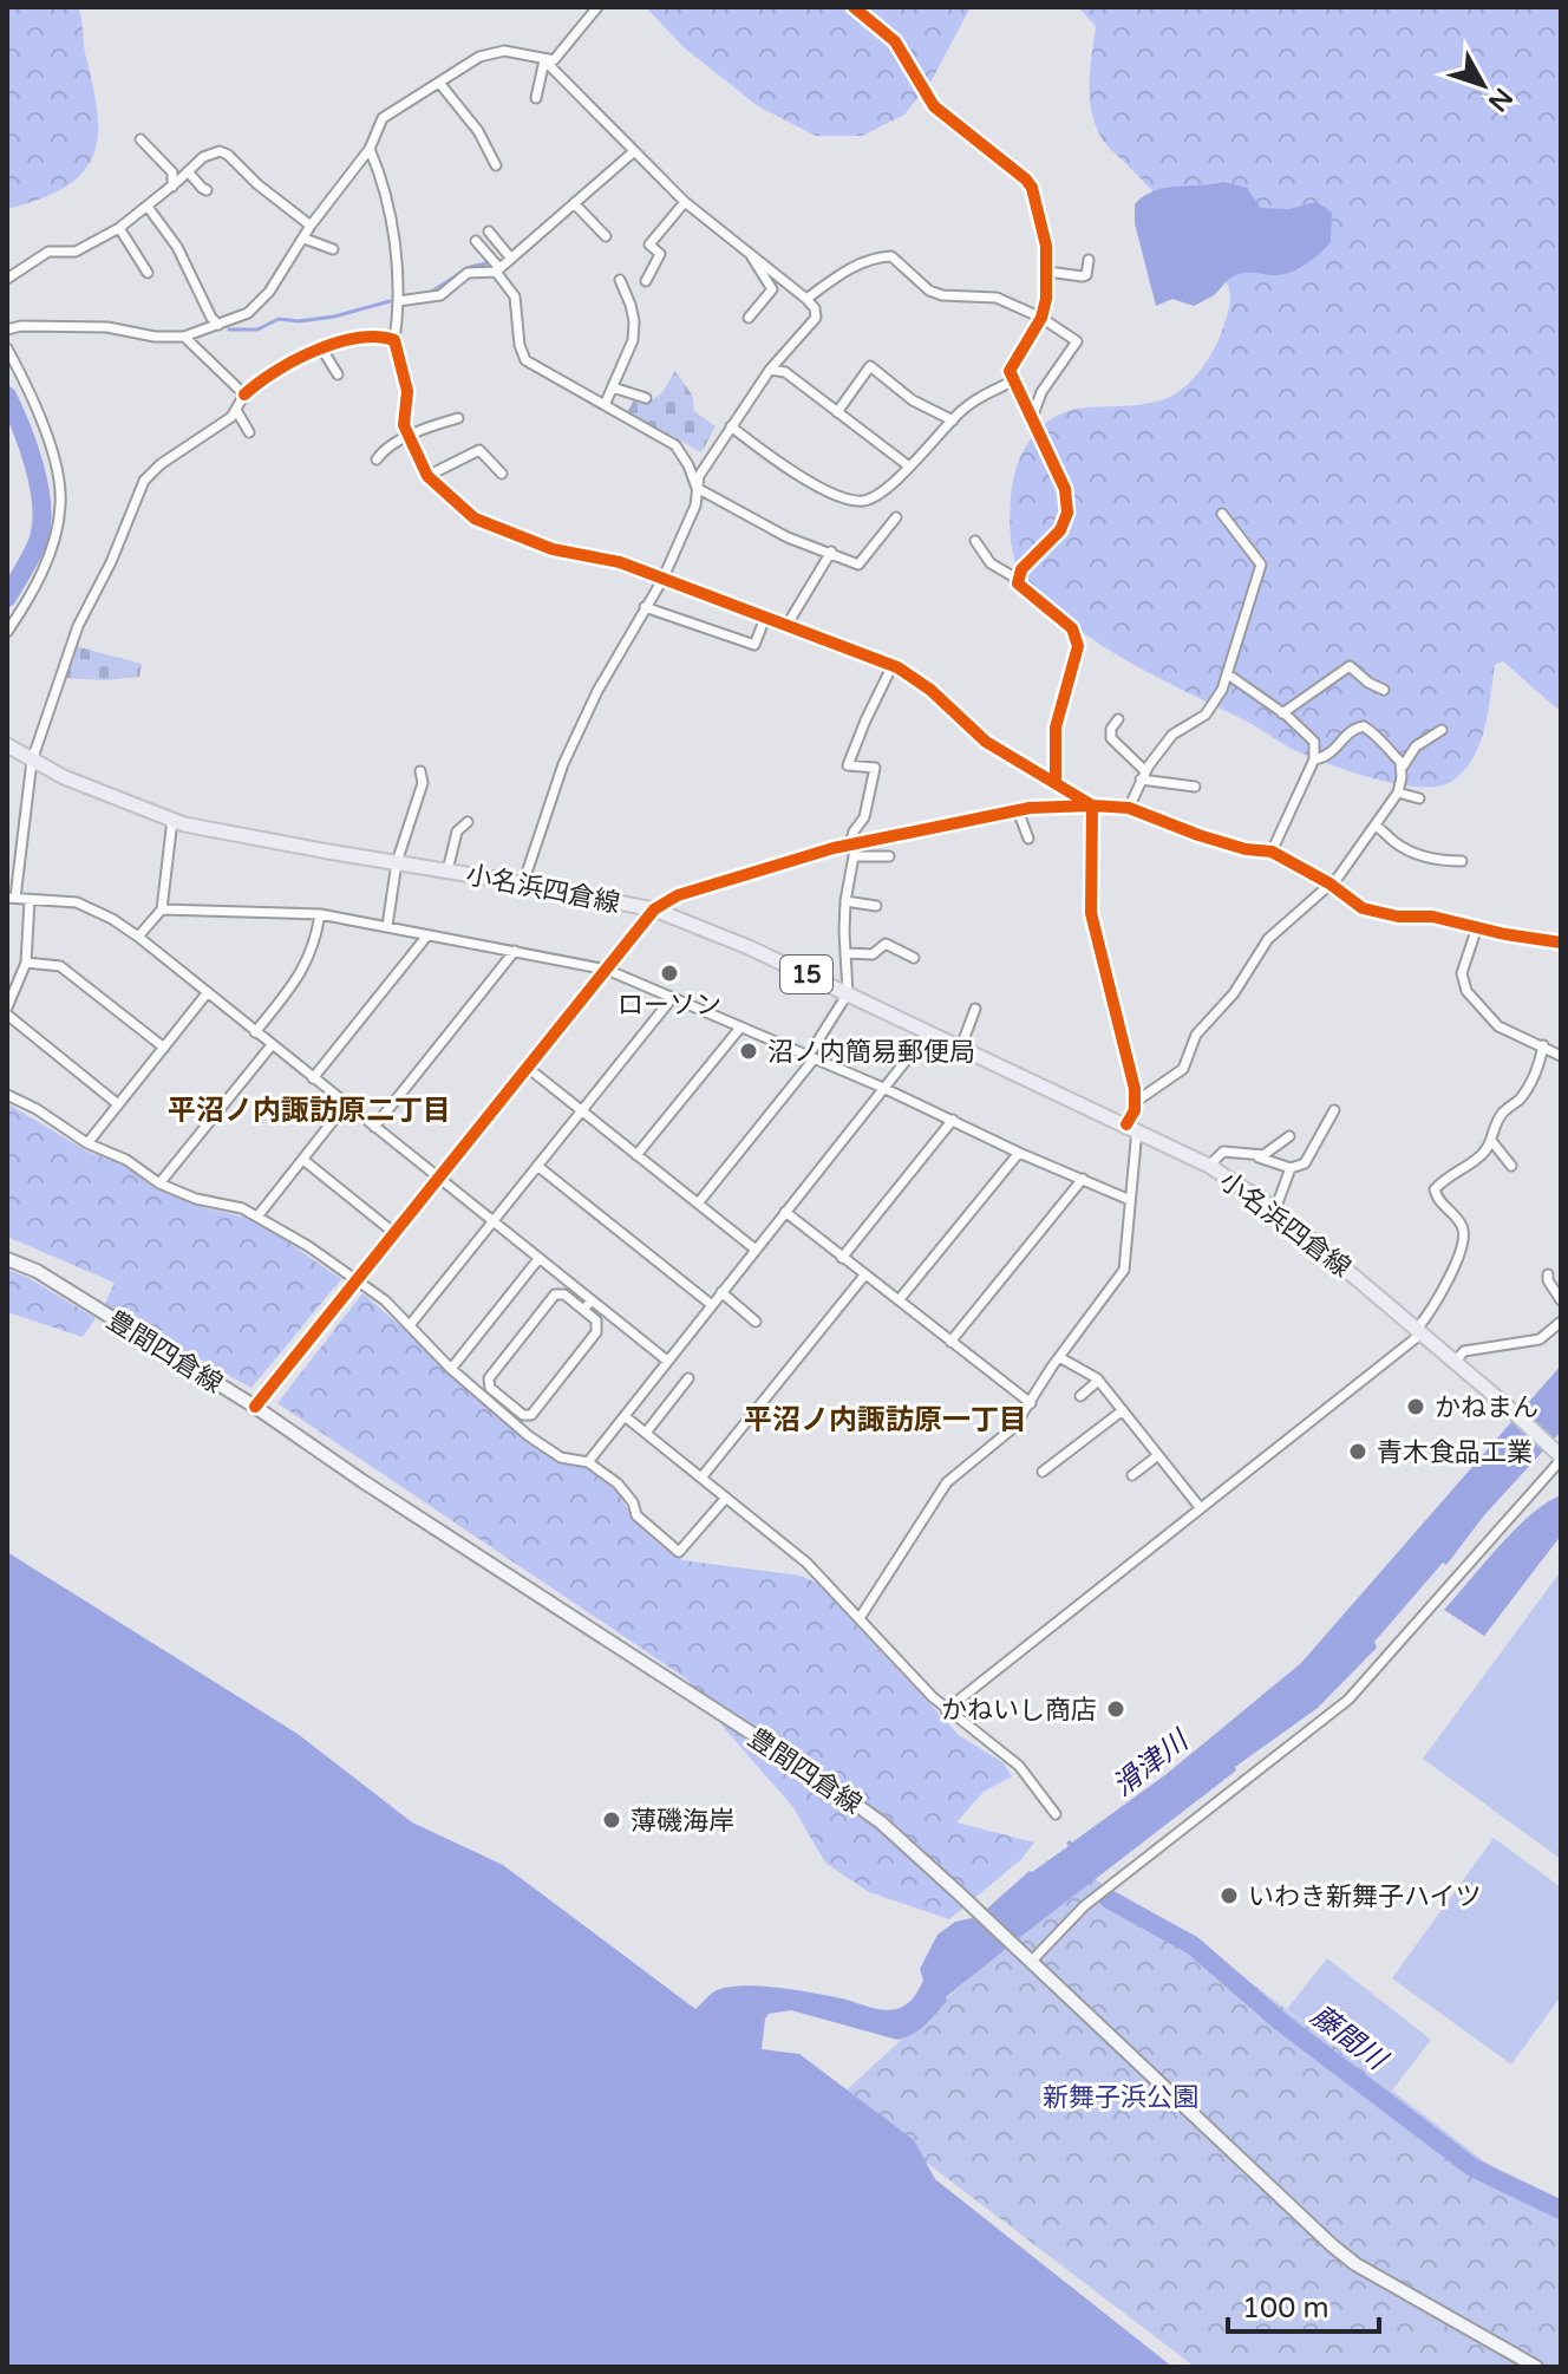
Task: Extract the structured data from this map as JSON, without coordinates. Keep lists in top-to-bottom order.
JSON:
{
  "streets": {
    "main road": ["小名浜四倉線", "15", "豊間四倉線"]
  },
  "districts": ["平沼ノ内諏訪原二丁目", "平沼ノ内諏訪原一丁目"],
  "water": ["滑津川", "藤間川"],
  "parks": ["新舞子浜公園"],
  "places": [
    "ローソン",
    "沼ノ内簡易郵便局",
    "かねまん",
    "青木食品工業",
    "かねいし商店",
    "薄磯海岸",
    "いわき新舞子ハイツ"
  ],
  "scale_bar": "100 m",
  "north": "bottom right"
}
